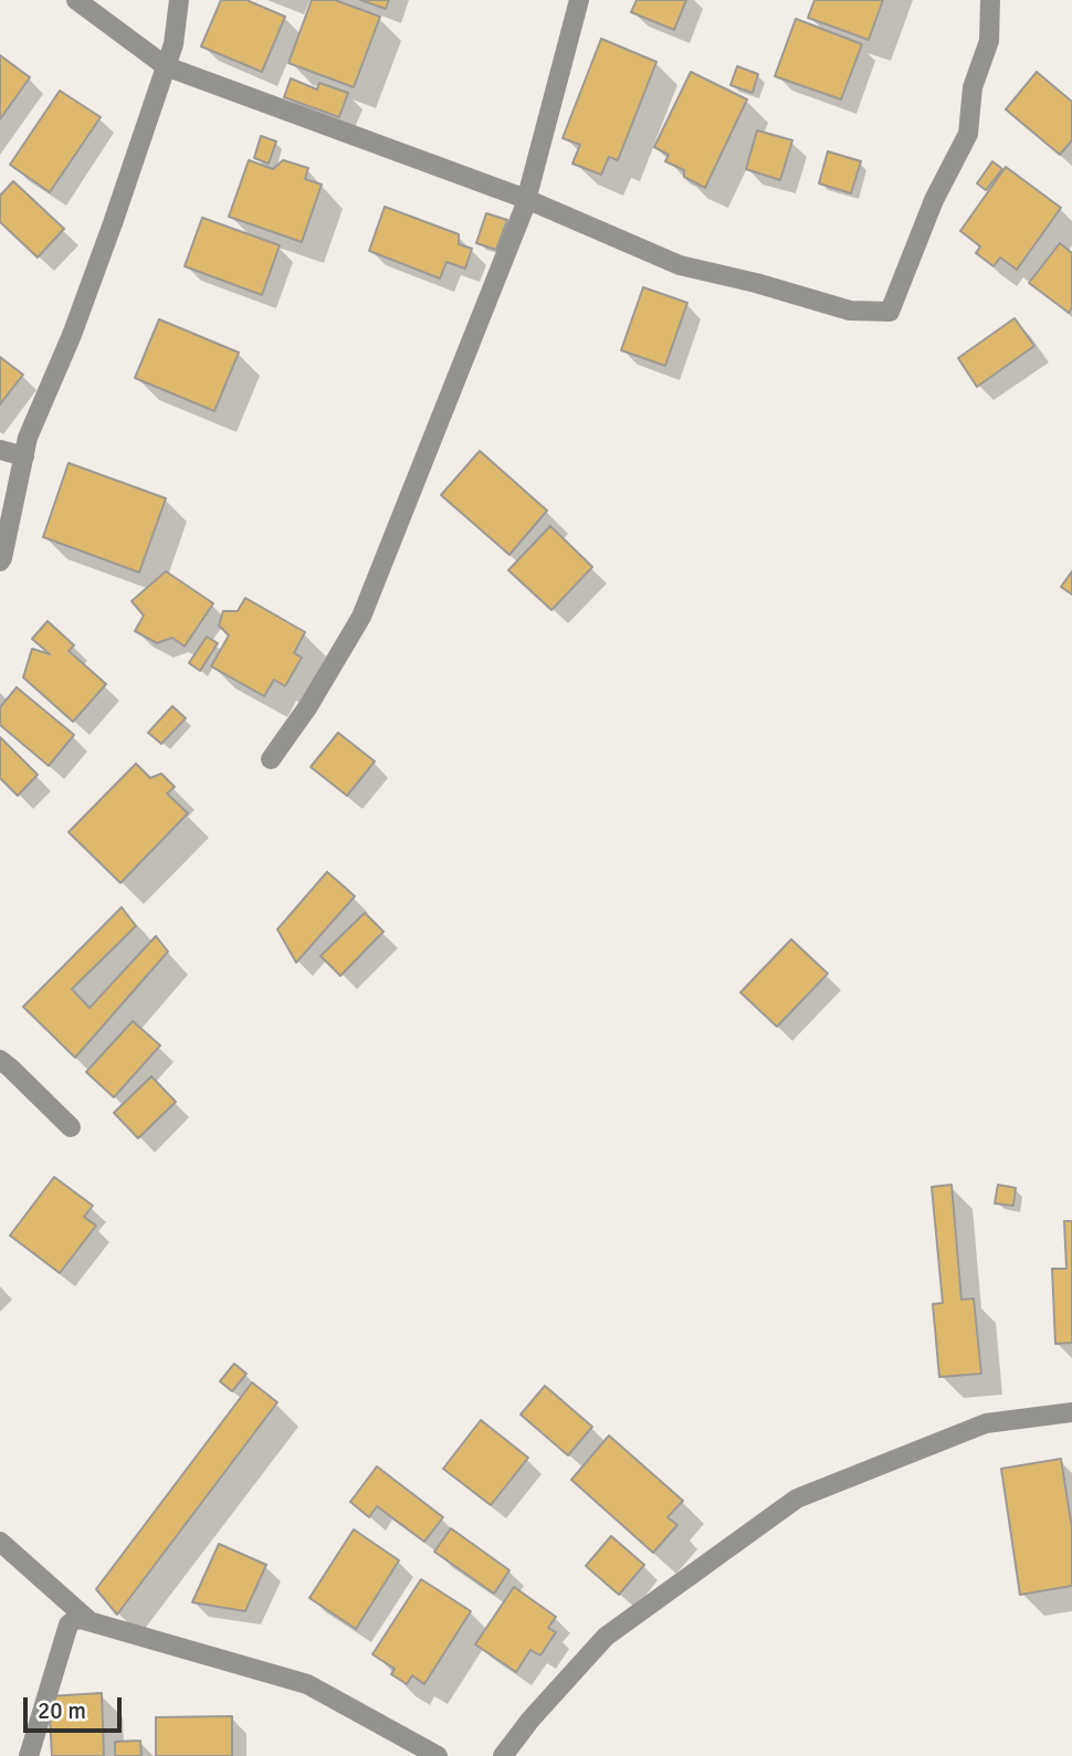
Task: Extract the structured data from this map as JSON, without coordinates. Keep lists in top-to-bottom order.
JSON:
{
  "scale_bar": "20 m"
}
